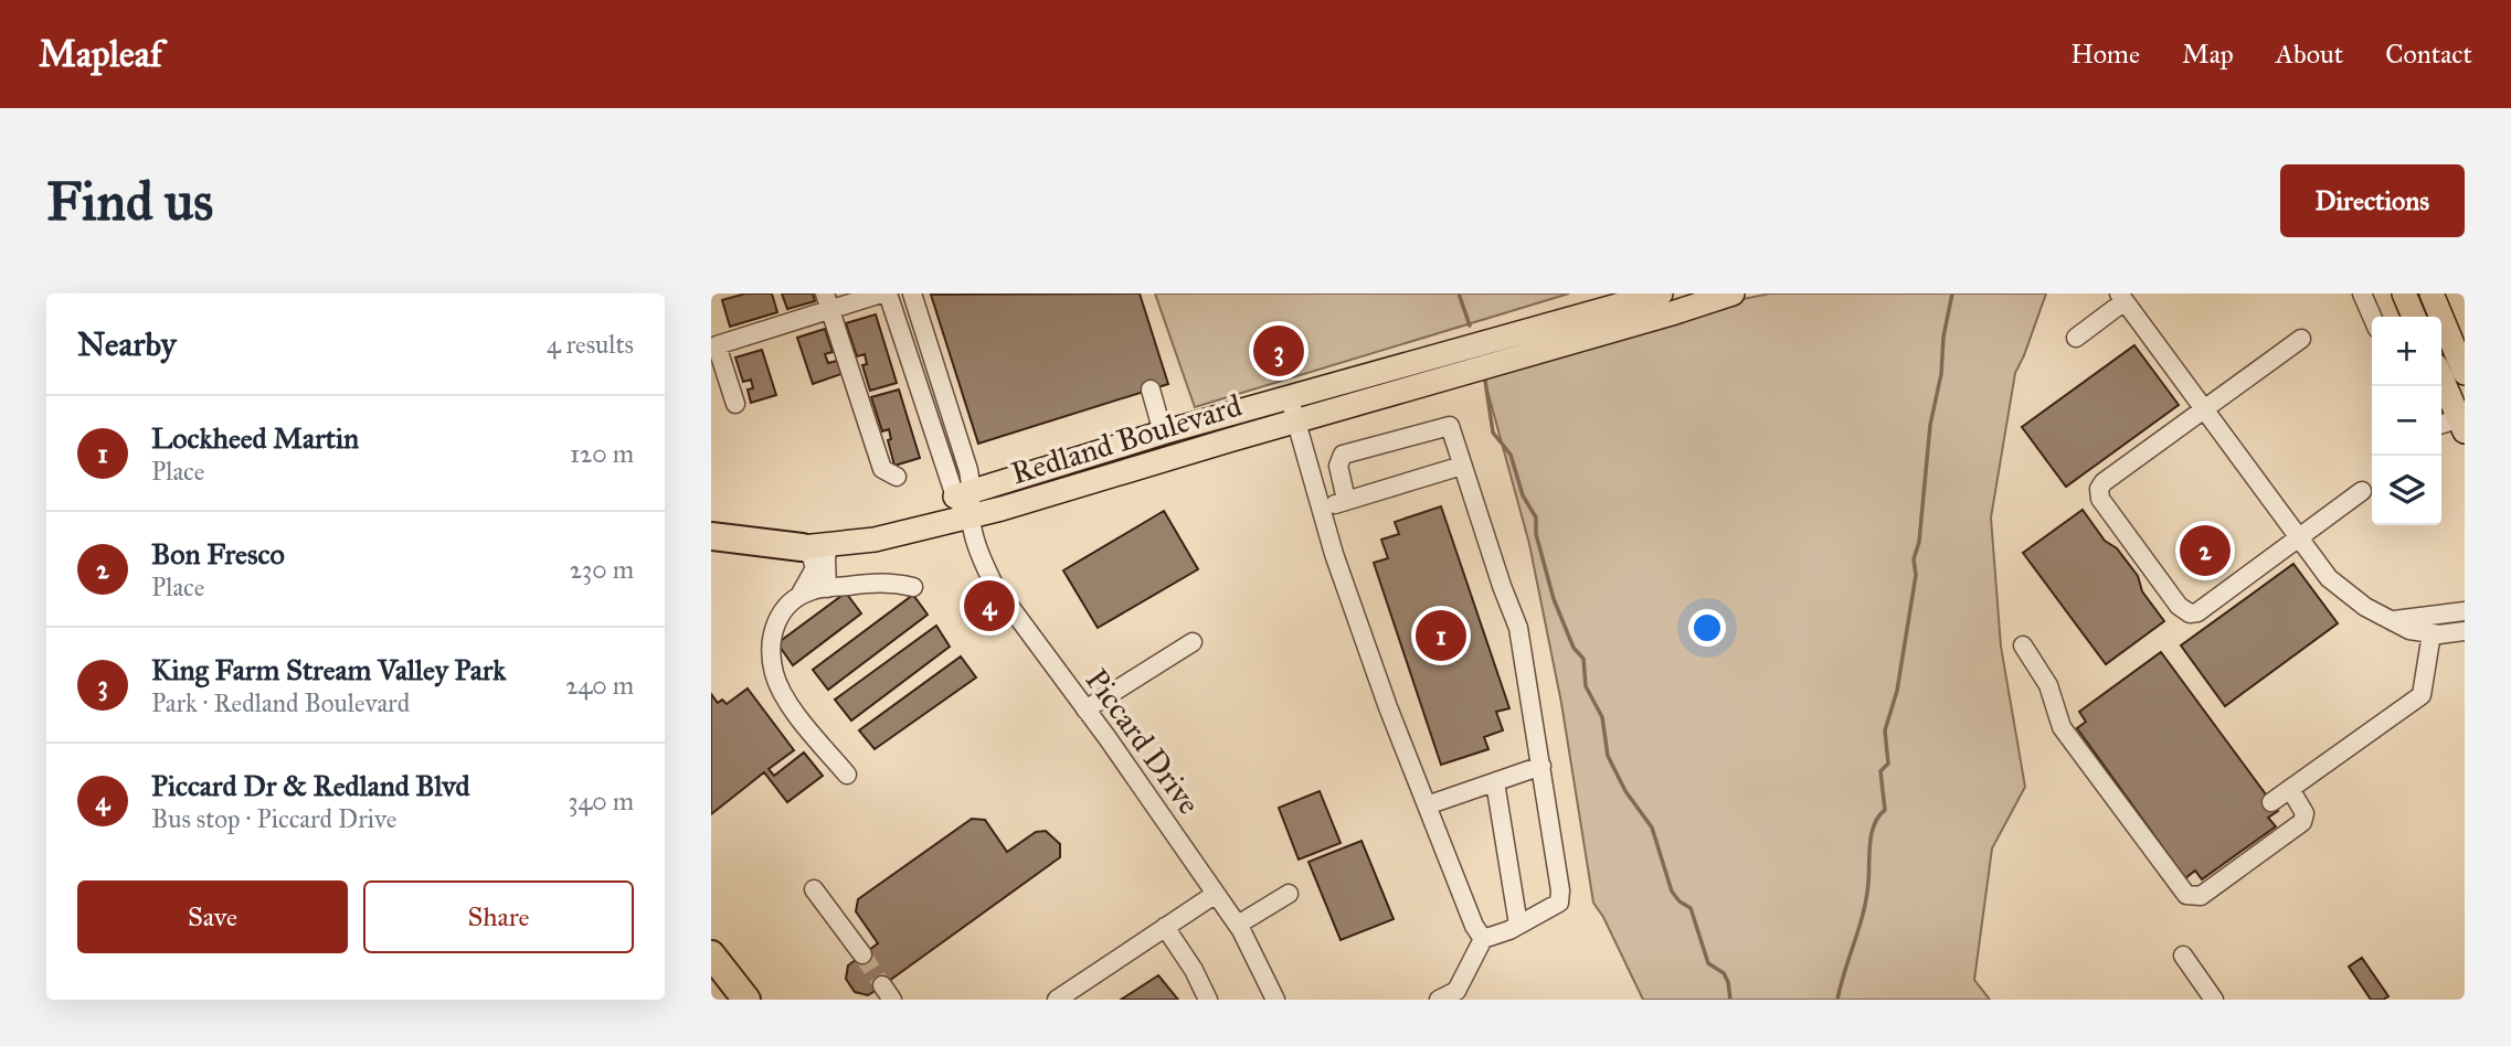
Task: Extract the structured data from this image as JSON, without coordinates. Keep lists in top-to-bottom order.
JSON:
{
  "streets": {
    "main road": ["Redland Boulevard"],
    "street": ["Piccard Drive"]
  },
  "crossings": [
    ["Redland Boulevard", "Piccard Drive"]
  ],
  "page": {
    "header": "Mapleaf",
    "nav": [
      "Home",
      "Map",
      "About",
      "Contact"
    ],
    "buttons": [
      "Directions",
      ["Save", "Share"]
    ],
    "title": "Find us",
    "heading": ["Nearby", "4 results"],
    "map_buttons": ["+", "−"],
    "pins": [
      "3",
      "2",
      "4",
      "1"
    ],
    "list": [
      {
        "mark": "1",
        "name": "Lockheed Martin",
        "note": "Place",
        "value": "120 m"
      },
      {
        "mark": "2",
        "name": "Bon Fresco",
        "note": "Place",
        "value": "230 m"
      },
      {
        "mark": "3",
        "name": "King Farm Stream Valley Park",
        "note": "Park · Redland Boulevard",
        "value": "240 m"
      },
      {
        "mark": "4",
        "name": "Piccard Dr & Redland Blvd",
        "note": "Bus stop · Piccard Drive",
        "value": "340 m"
      }
    ]
  }
}
